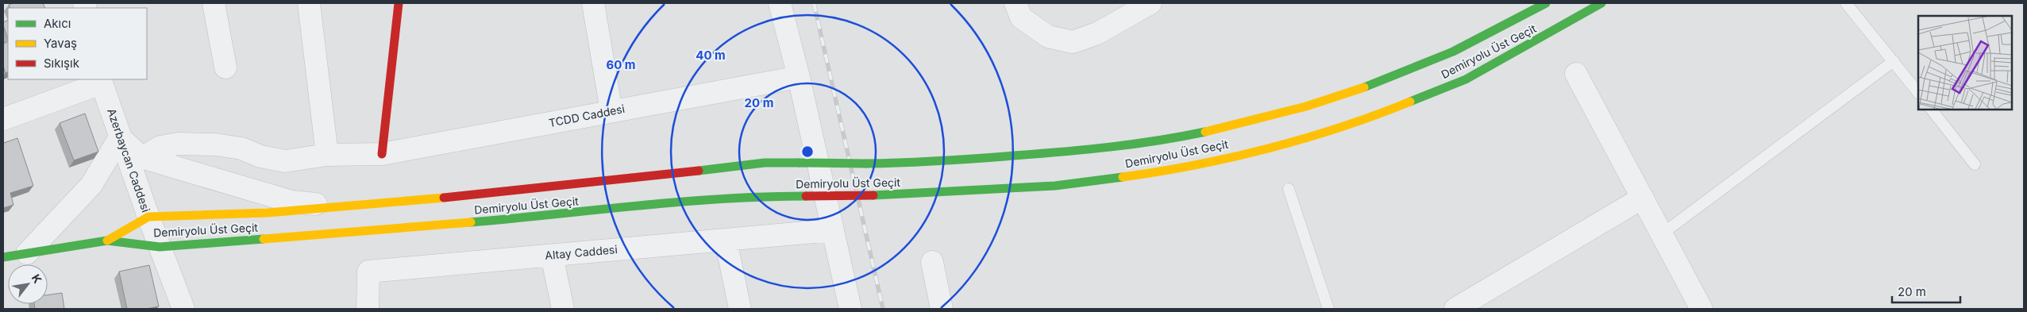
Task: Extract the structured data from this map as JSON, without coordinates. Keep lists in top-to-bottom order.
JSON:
{
  "streets": {
    "main road": ["Demiryolu Üst Geçit"],
    "street": ["TCDD Caddesi", "Azerbaycan Caddesi", "Altay Caddesi"]
  },
  "crossings": [
    ["Demiryolu Üst Geçit", "Azerbaycan Caddesi"]
  ],
  "legend": ["Akıcı", "Yavaş", "Sıkışık"],
  "scale_bar": "20 m",
  "north": "top right",
  "rings": ["40 m", "60 m", "20 m"]
}
